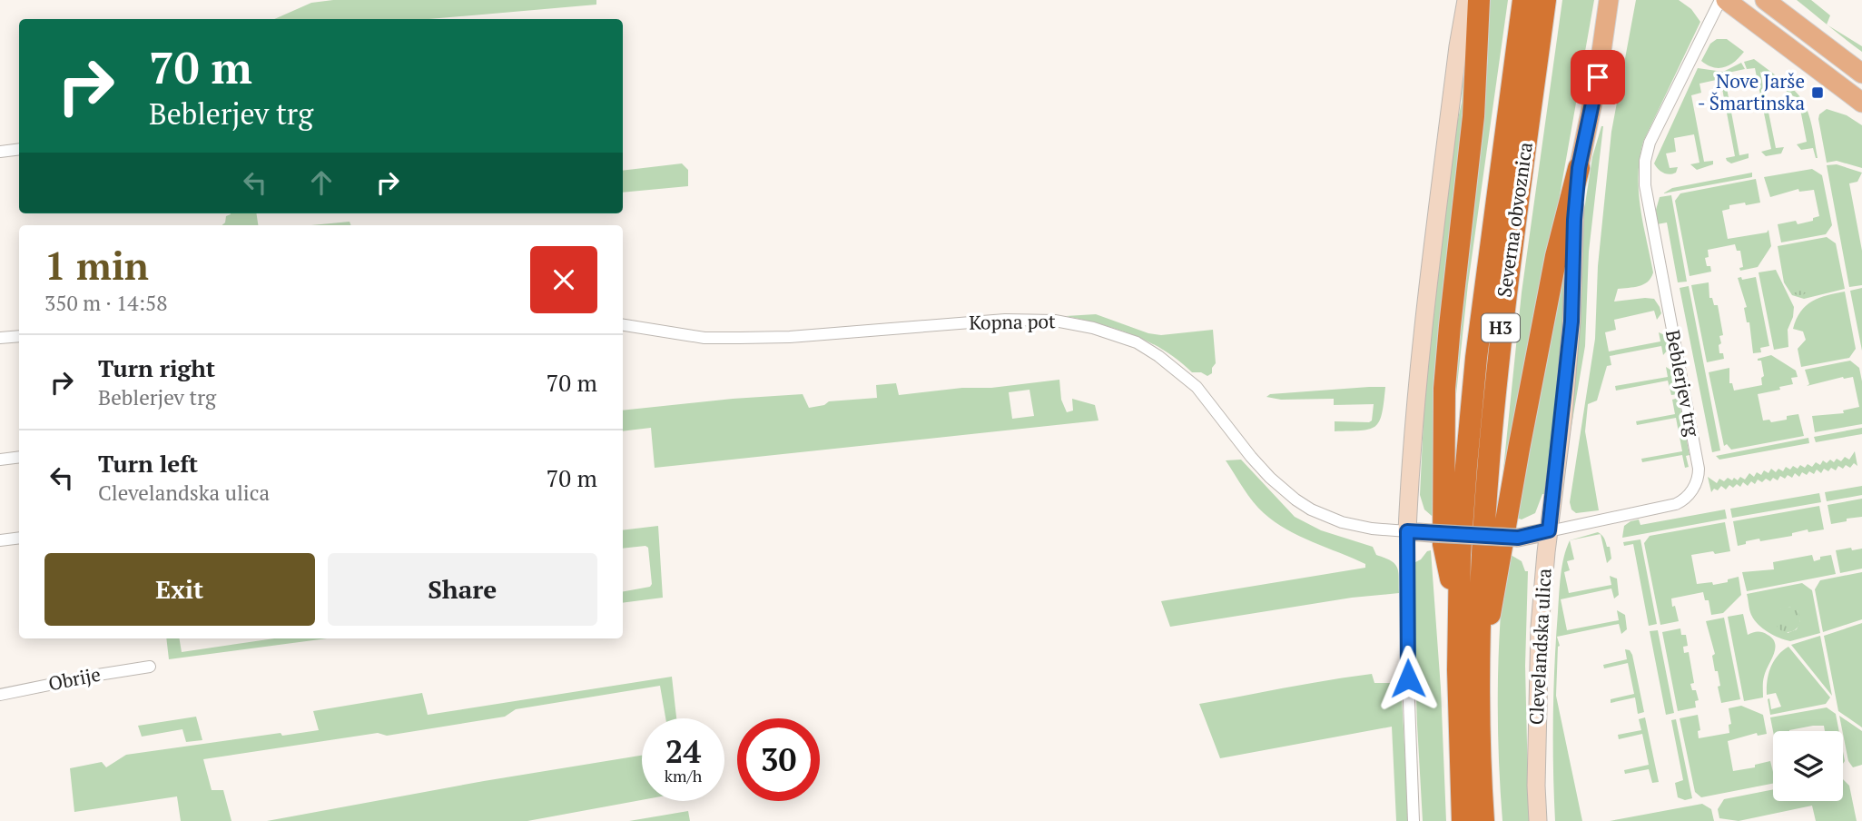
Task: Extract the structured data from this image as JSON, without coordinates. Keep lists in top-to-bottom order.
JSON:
{
  "streets": {
    "highway": ["Severna obvoznica", "H3"],
    "street": [
      "Kopna pot",
      "Beblerjev trg",
      "Clevelandska ulica",
      "Obrije"
    ]
  },
  "crossings": [
    ["Kopna pot", "Beblerjev trg"],
    ["Beblerjev trg", "Clevelandska ulica"]
  ],
  "places": {
    "transit": ["Nove Jarše - Šmartinska"]
  },
  "page": {
    "turn": ["70 m", "Beblerjev trg"],
    "heading": ["1 min", "350 m · 14:58"],
    "list": [
      {
        "name": "Turn right",
        "note": "Beblerjev trg",
        "value": "70 m"
      },
      {
        "name": "Turn left",
        "note": "Clevelandska ulica",
        "value": "70 m"
      }
    ],
    "buttons": ["Exit", "Share"],
    "speed": "24 km/h",
    "limit": "30"
  }
}
